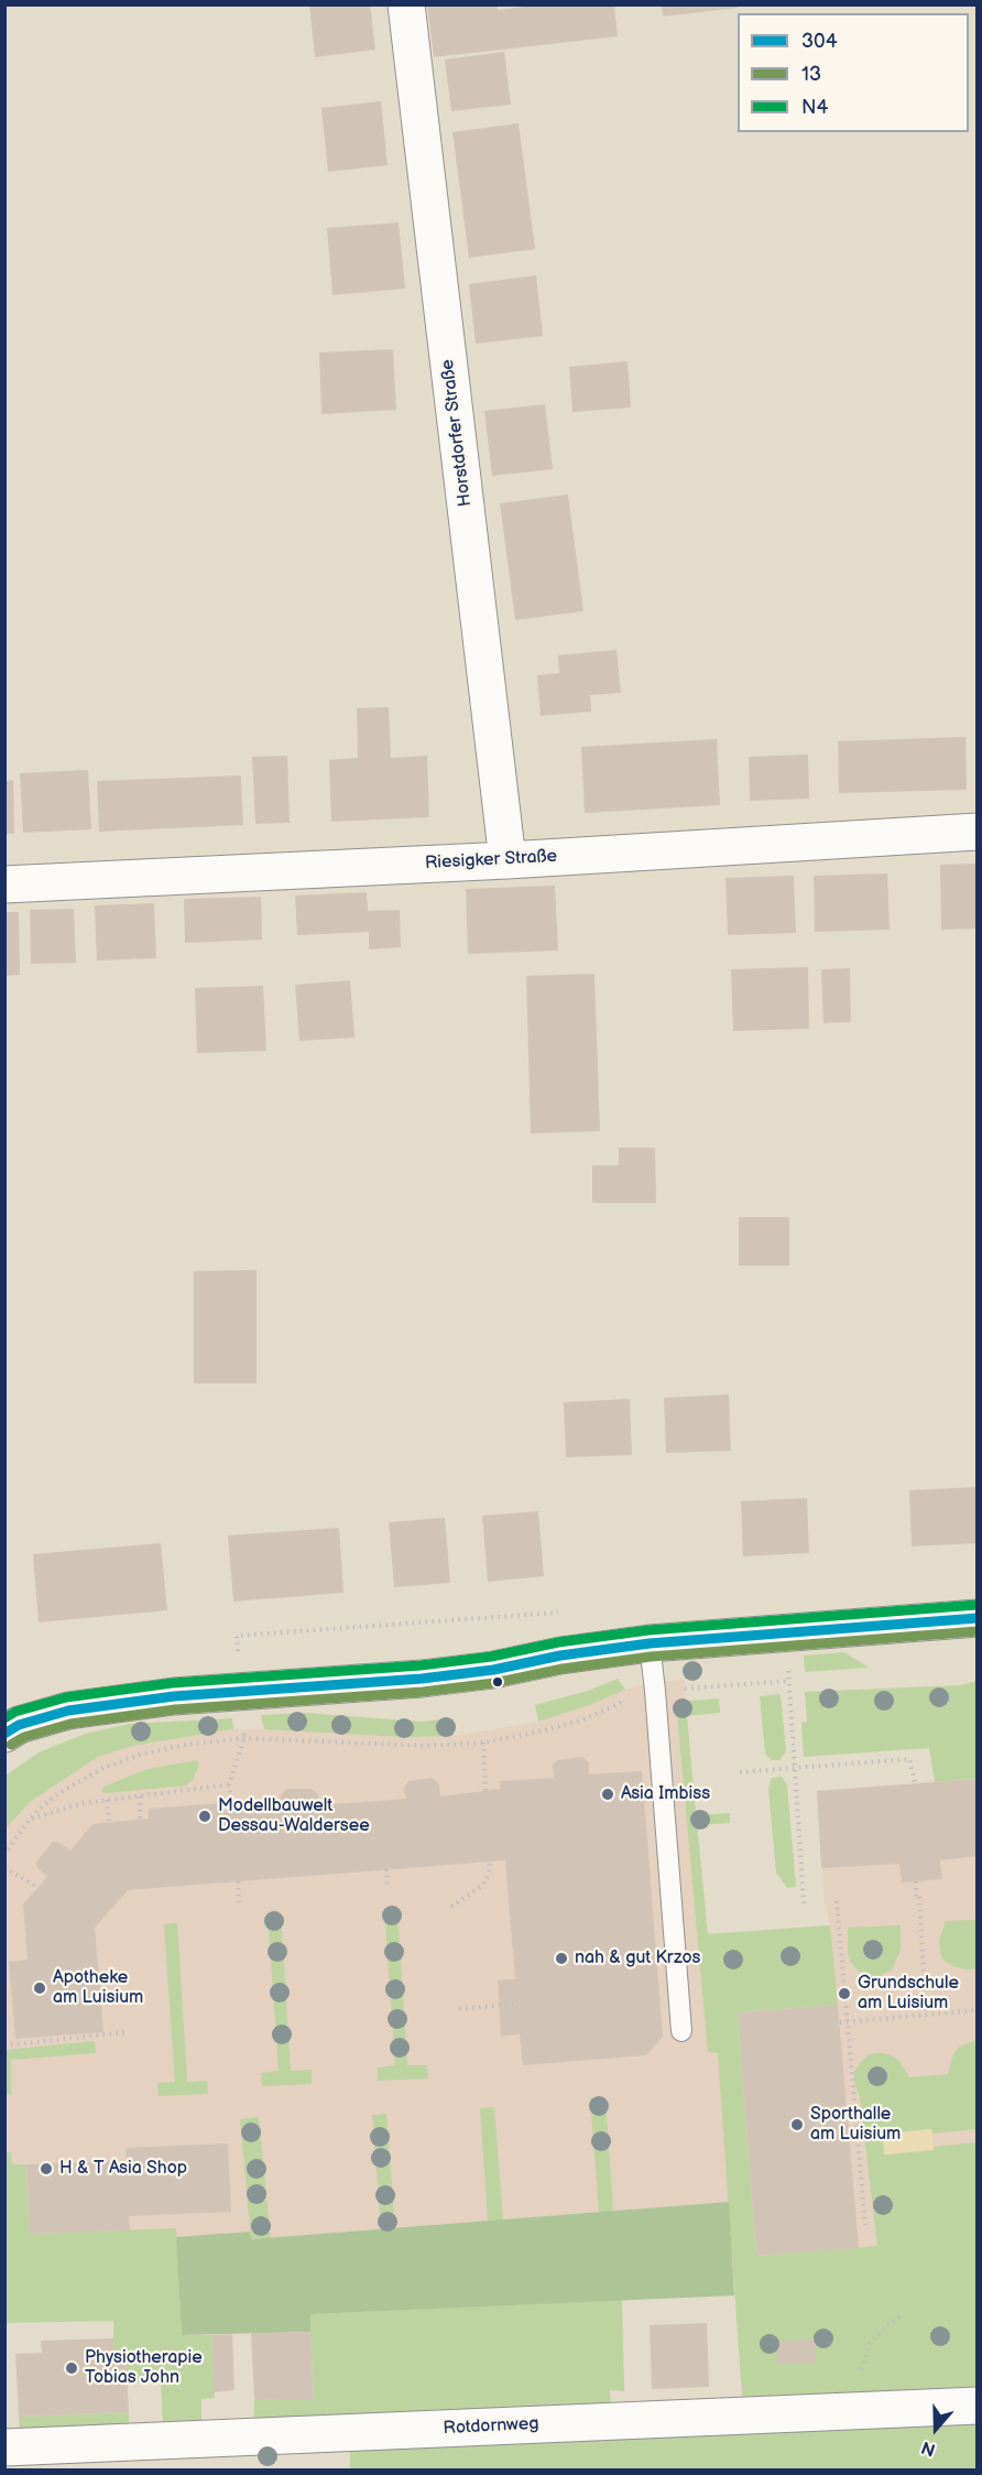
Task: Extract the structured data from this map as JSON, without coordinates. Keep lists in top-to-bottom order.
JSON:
{
  "streets": {
    "street": ["Horstdorfer Straße", "Riesigker Straße", "Rotdornweg"]
  },
  "crossings": [
    ["Horstdorfer Straße", "Riesigker Straße"]
  ],
  "places": [
    "Asia Imbiss",
    "Modellbauwelt Dessau-Waldersee",
    "nah & gut Krzos",
    "Apotheke am Luisium",
    "Grundschule am Luisium",
    "Sporthalle am Luisium",
    "H & T Asia Shop",
    "Physiotherapie Tobias John"
  ],
  "lines": ["transit line N4", "transit line 304", "transit line 13"],
  "legend": ["304", "13", "N4"],
  "north": "bottom"
}
